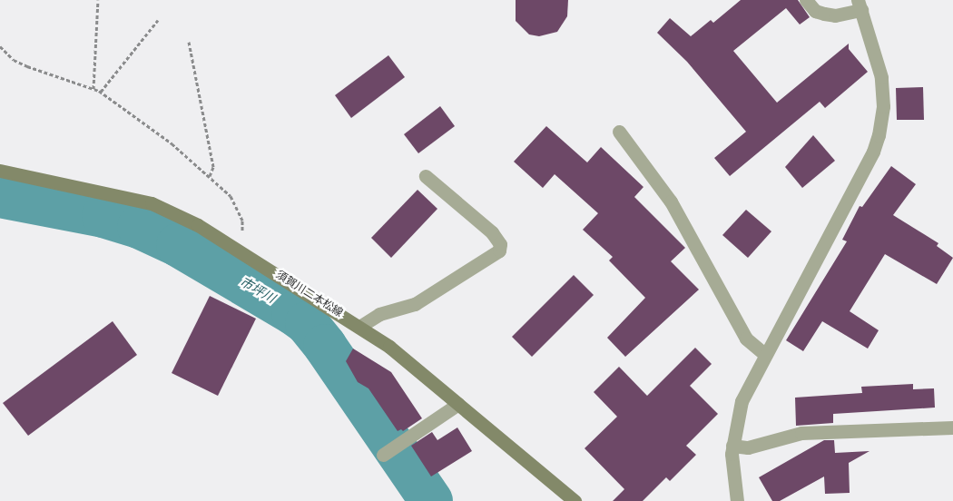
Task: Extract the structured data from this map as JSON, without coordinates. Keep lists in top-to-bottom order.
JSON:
{
  "streets": {
    "main road": ["須賀川二本松線"]
  },
  "water": ["市坪川"]
}
